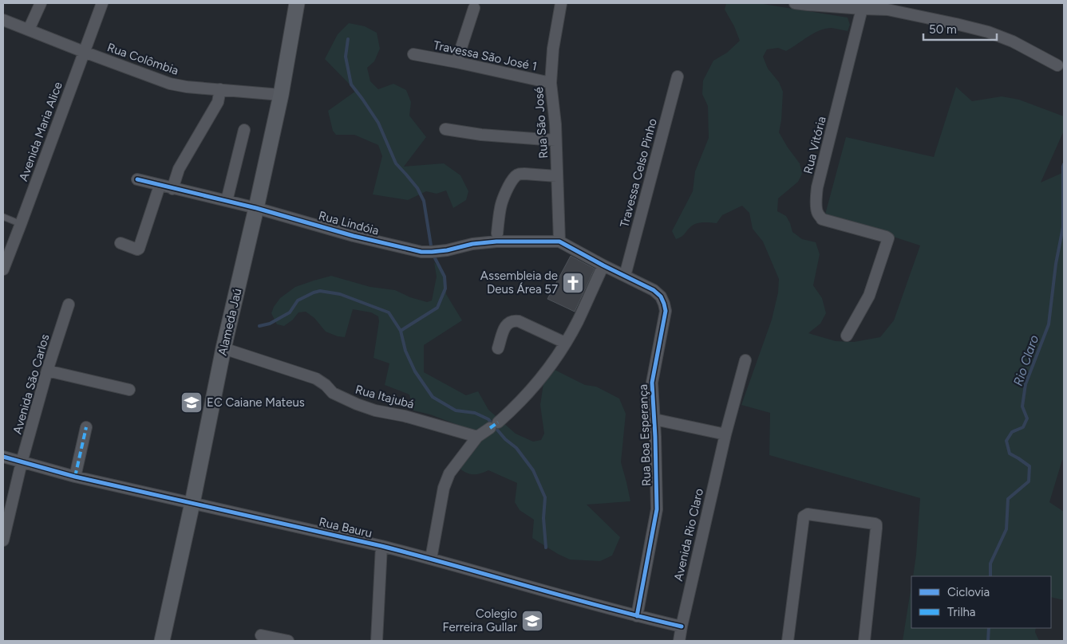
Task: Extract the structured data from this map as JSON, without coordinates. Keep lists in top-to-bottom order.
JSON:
{
  "streets": {
    "main road": ["Alameda Jaú"],
    "street": [
      "Travessa São José 1",
      "Rua Colômbia",
      "Rua São José",
      "Avenida Maria Alice",
      "Rua Vitória",
      "Travessa Celso Pinho",
      "Rua Lindóia",
      "Avenida São Carlos",
      "Rua Itajubá",
      "Rua Boa Esperança",
      "Rua Bauru",
      "Avenida Rio Claro"
    ]
  },
  "crossings": [
    ["Travessa São José 1", "Rua São José"],
    ["Rua Colômbia", "Avenida Maria Alice"],
    ["Rua Colômbia", "Alameda Jaú"],
    ["Rua São José", "Rua Lindóia"],
    ["Rua São José", "Rua Boa Esperança"],
    ["Travessa Celso Pinho", "Rua Boa Esperança"],
    ["Rua Lindóia", "Alameda Jaú"],
    ["Rua Lindóia", "Rua Boa Esperança"],
    ["Alameda Jaú", "Rua Itajubá"],
    ["Alameda Jaú", "Rua Bauru"],
    ["Avenida São Carlos", "Rua Bauru"],
    ["Rua Boa Esperança", "Rua Bauru"],
    ["Rua Bauru", "Avenida Rio Claro"]
  ],
  "water": ["Rio Claro"],
  "places": {
    "church": ["Assembleia de Deus Área 57"],
    "school or university": ["EC Caiane Mateus", "Colegio Ferreira Gullar"]
  },
  "legend": ["Ciclovia", "Trilha"],
  "scale_bar": "50 m"
}
